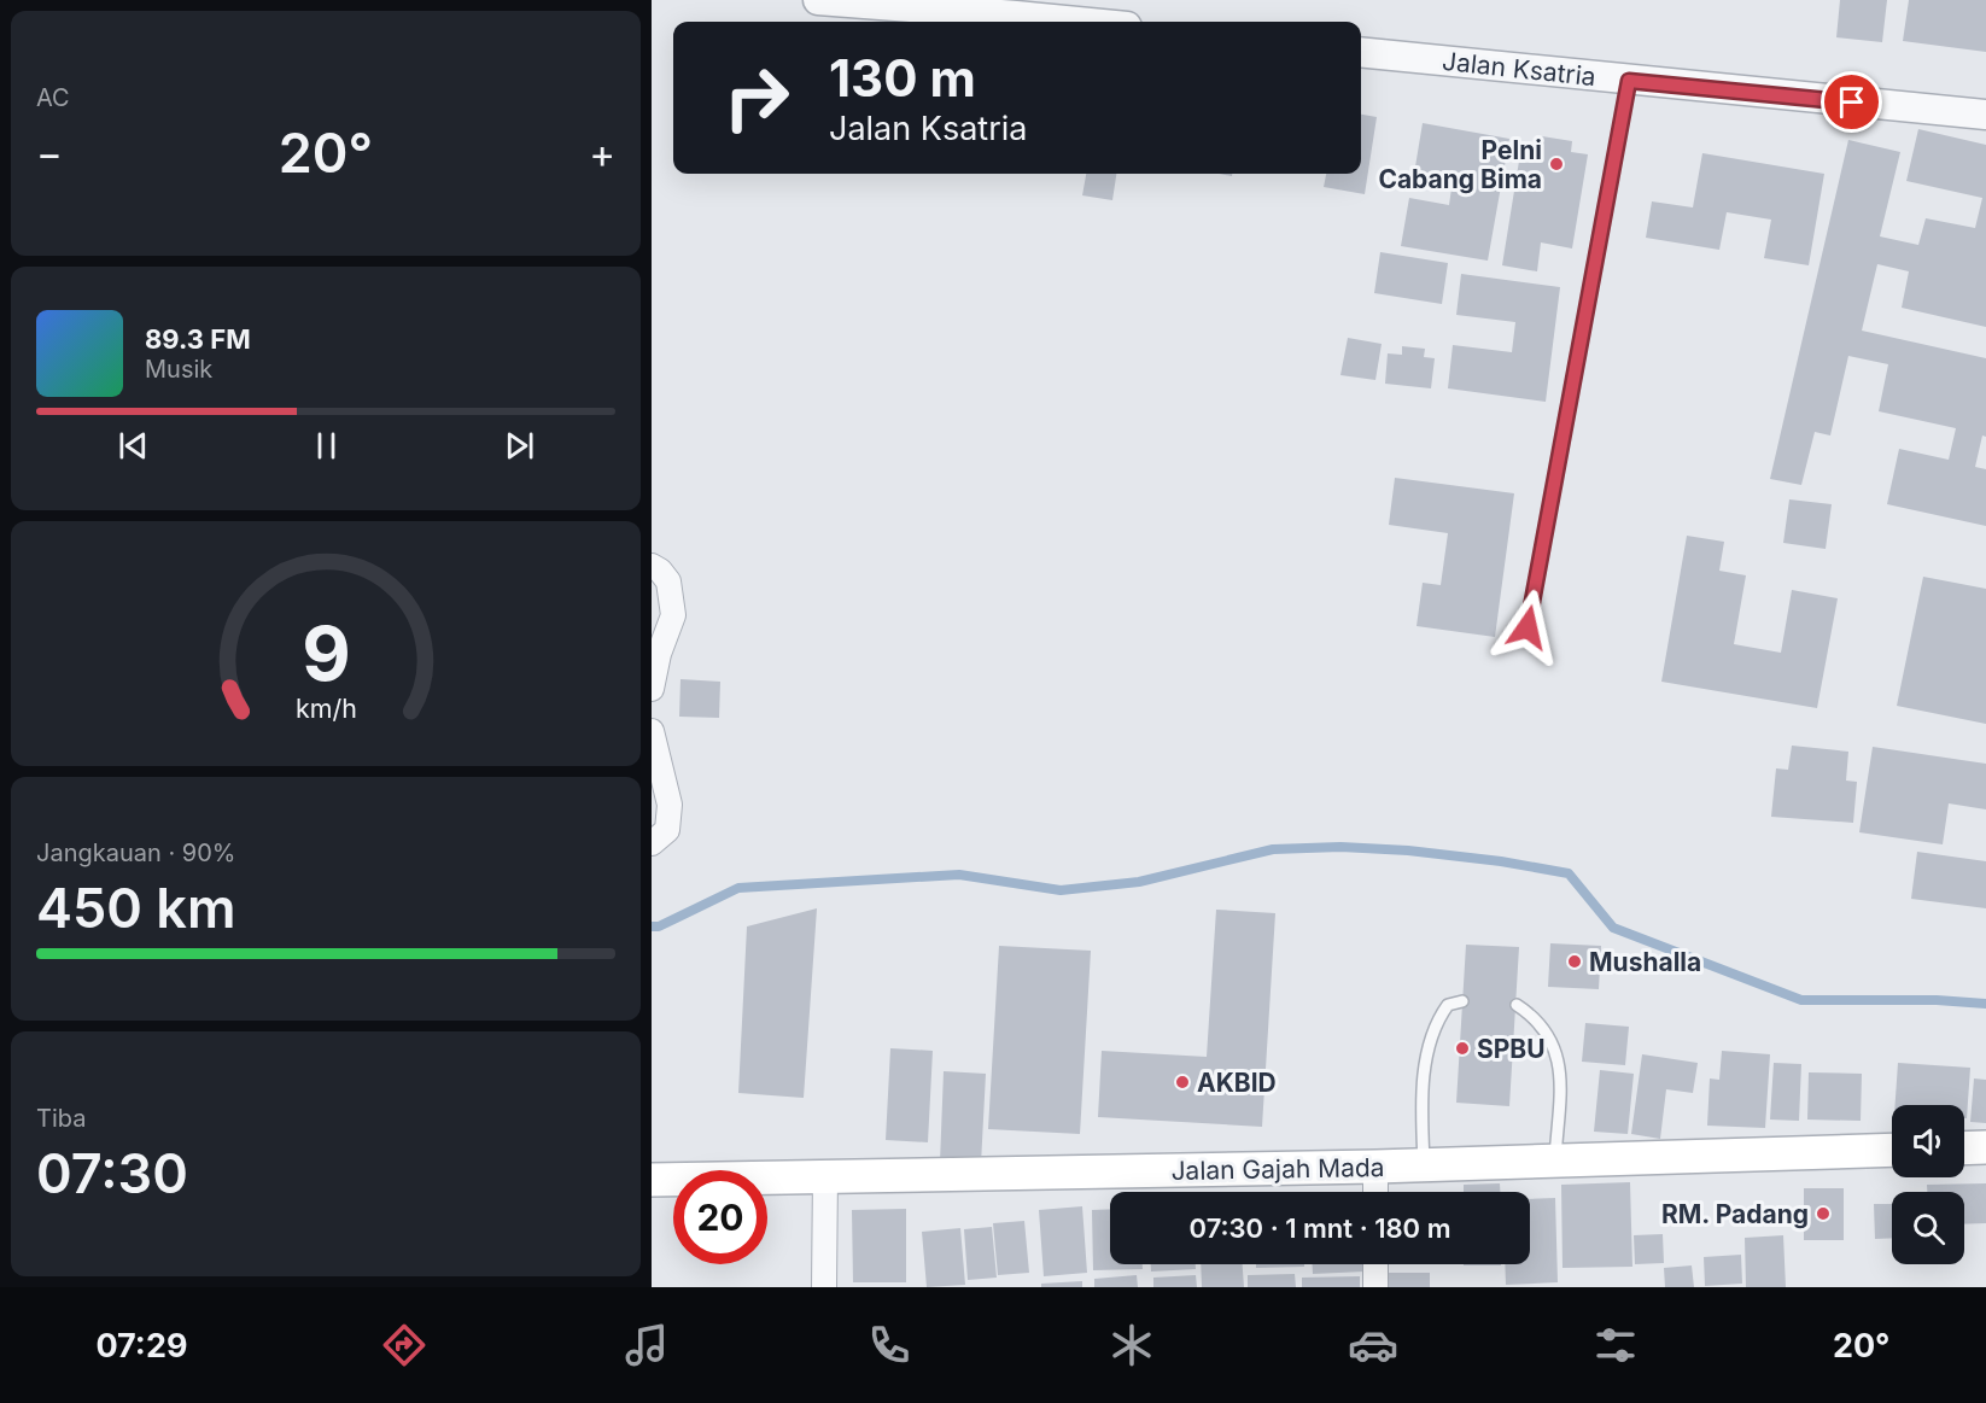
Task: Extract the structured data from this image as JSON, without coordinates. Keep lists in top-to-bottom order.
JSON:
{
  "streets": {
    "main road": ["Jalan Gajah Mada"],
    "street": ["Jalan Ksatria"]
  },
  "places": [
    "Pelni Cabang Bima",
    "Mushalla",
    "SPBU",
    "AKBID",
    "RM. Padang"
  ],
  "page": {
    "tile": [
      "AC",
      ["Jangkauan · 90%", "450 km"],
      ["Tiba", "07:30"]
    ],
    "turn": ["130 m", "Jalan Ksatria"],
    "heat": ["−", "20°", "+"],
    "song": ["89.3 FM", "Musik"],
    "limit": "20",
    "trip": "07:30 · 1 mnt · 180 m",
    "tabs": ["07:29", "20°"],
    "gauge": ["9", "km/h"]
  }
}
